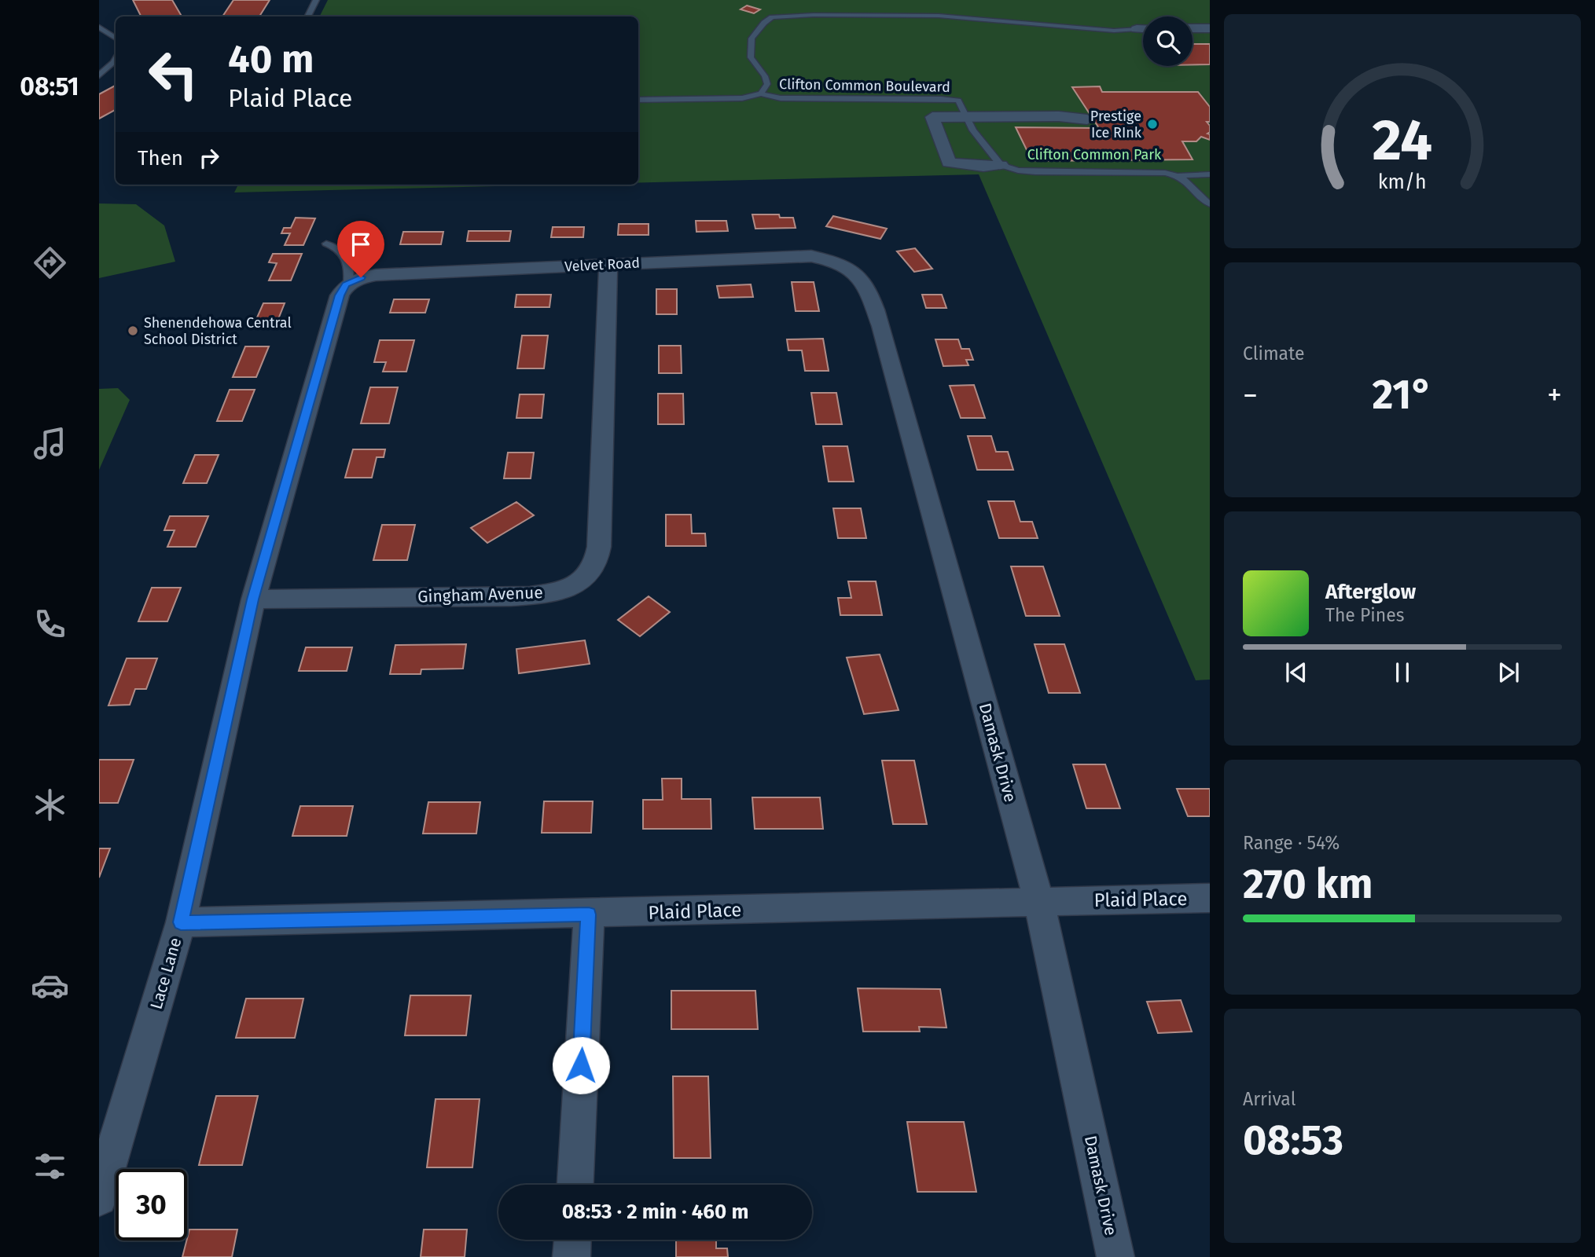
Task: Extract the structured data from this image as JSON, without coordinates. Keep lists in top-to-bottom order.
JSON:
{
  "streets": {
    "street": [
      "Velvet Road",
      "Gingham Avenue",
      "Damask Drive",
      "Plaid Place",
      "Lace Lane"
    ],
    "lane": ["Clifton Common Boulevard"]
  },
  "crossings": [
    ["Velvet Road", "Gingham Avenue"],
    ["Velvet Road", "Damask Drive"],
    ["Velvet Road", "Lace Lane"],
    ["Gingham Avenue", "Lace Lane"],
    ["Damask Drive", "Plaid Place"],
    ["Plaid Place", "Lace Lane"]
  ],
  "parks": ["Clifton Common Park"],
  "places": ["Prestige Ice RInk", "Shenendehowa Central School District"],
  "page": {
    "tabs": "08:51",
    "turn": ["40 m", "Plaid Place"],
    "then": "Then",
    "tile": [
      "Climate",
      ["Range · 54%", "270 km"],
      ["Arrival", "08:53"]
    ],
    "heat": ["−", "21°", "+"],
    "song": ["Afterglow", "The Pines"],
    "limit": "30",
    "trip": "08:53 · 2 min · 460 m",
    "gauge": ["24", "km/h"]
  }
}
